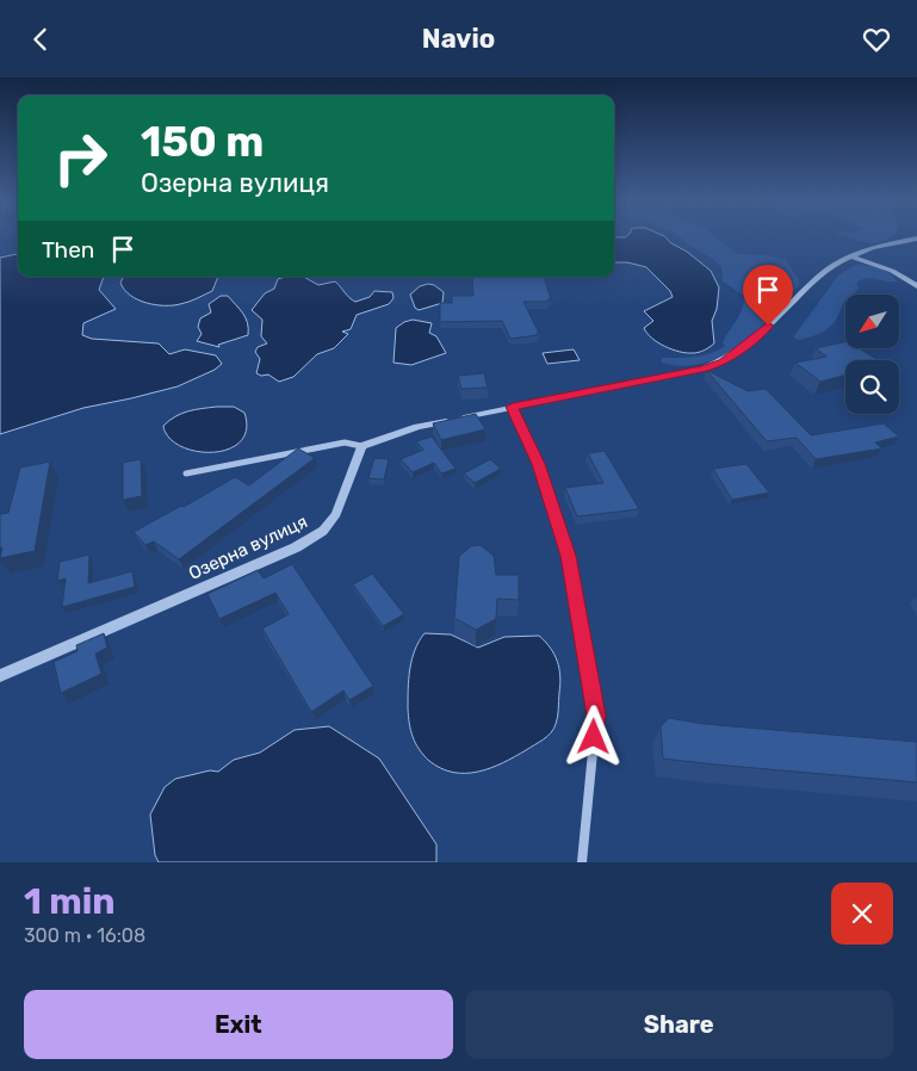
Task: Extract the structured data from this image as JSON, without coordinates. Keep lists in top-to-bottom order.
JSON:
{
  "streets": {
    "street": ["Озерна вулиця"]
  },
  "north": "bottom left",
  "page": {
    "header": "Navio",
    "turn": ["150 m", "Озерна вулиця"],
    "then": "Then",
    "heading": ["1 min", "300 m · 16:08"],
    "buttons": ["Exit", "Share"]
  }
}
